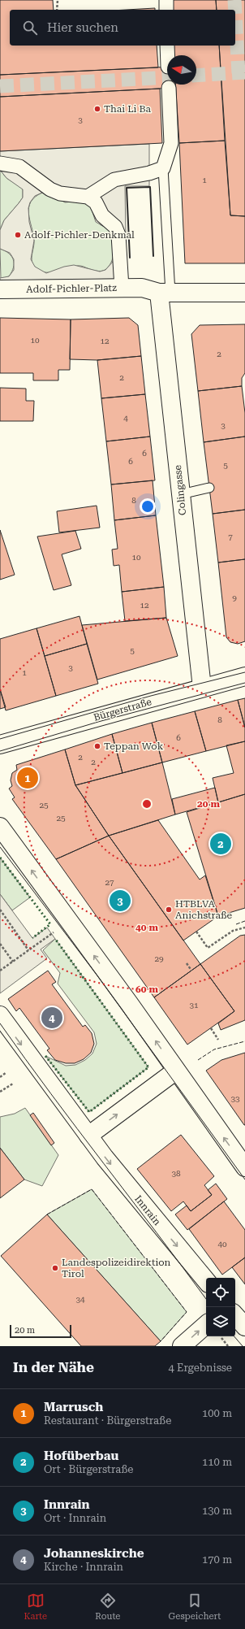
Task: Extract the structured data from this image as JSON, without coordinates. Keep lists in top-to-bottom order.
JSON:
{
  "streets": {
    "street": [
      "Adolf-Pichler-Platz",
      "Colingasse",
      "Bürgerstraße",
      "Innrain"
    ]
  },
  "crossings": [
    ["Adolf-Pichler-Platz", "Colingasse"],
    ["Colingasse", "Bürgerstraße"]
  ],
  "places": [
    "Thai Li Ba",
    "Adolf-Pichler-Denkmal",
    "Teppan Wok",
    "HTBLVA Anichstraße",
    "Landespolizeidirektion Tirol"
  ],
  "house_numbers": [
    "3",
    "1",
    "10",
    "12",
    "2",
    "2",
    "4",
    "3",
    "6",
    "6",
    "5",
    "8",
    "7",
    "10",
    "9",
    "12",
    "5",
    "3",
    "1",
    "8",
    "6",
    "2",
    "2",
    "25",
    "25",
    "27",
    "29",
    "31",
    "33",
    "38",
    "40",
    "34"
  ],
  "scale_bar": "20 m",
  "north": "left",
  "page": {
    "search": "Hier suchen",
    "pins": [
      "1",
      "2",
      "3",
      "4"
    ],
    "scale": "20 m",
    "heading": ["In der Nähe", "4 Ergebnisse"],
    "list": [
      {
        "mark": "1",
        "name": "Marrusch",
        "note": "Restaurant · Bürgerstraße",
        "value": "100 m"
      },
      {
        "mark": "2",
        "name": "Hofüberbau",
        "note": "Ort · Bürgerstraße",
        "value": "110 m"
      },
      {
        "mark": "3",
        "name": "Innrain",
        "note": "Ort · Innrain",
        "value": "130 m"
      },
      {
        "mark": "4",
        "name": "Johanneskirche",
        "note": "Kirche · Innrain",
        "value": "170 m"
      }
    ],
    "nav": ["Karte", "Route", "Gespeichert"]
  },
  "rings": ["20 m", "40 m", "60 m"]
}
